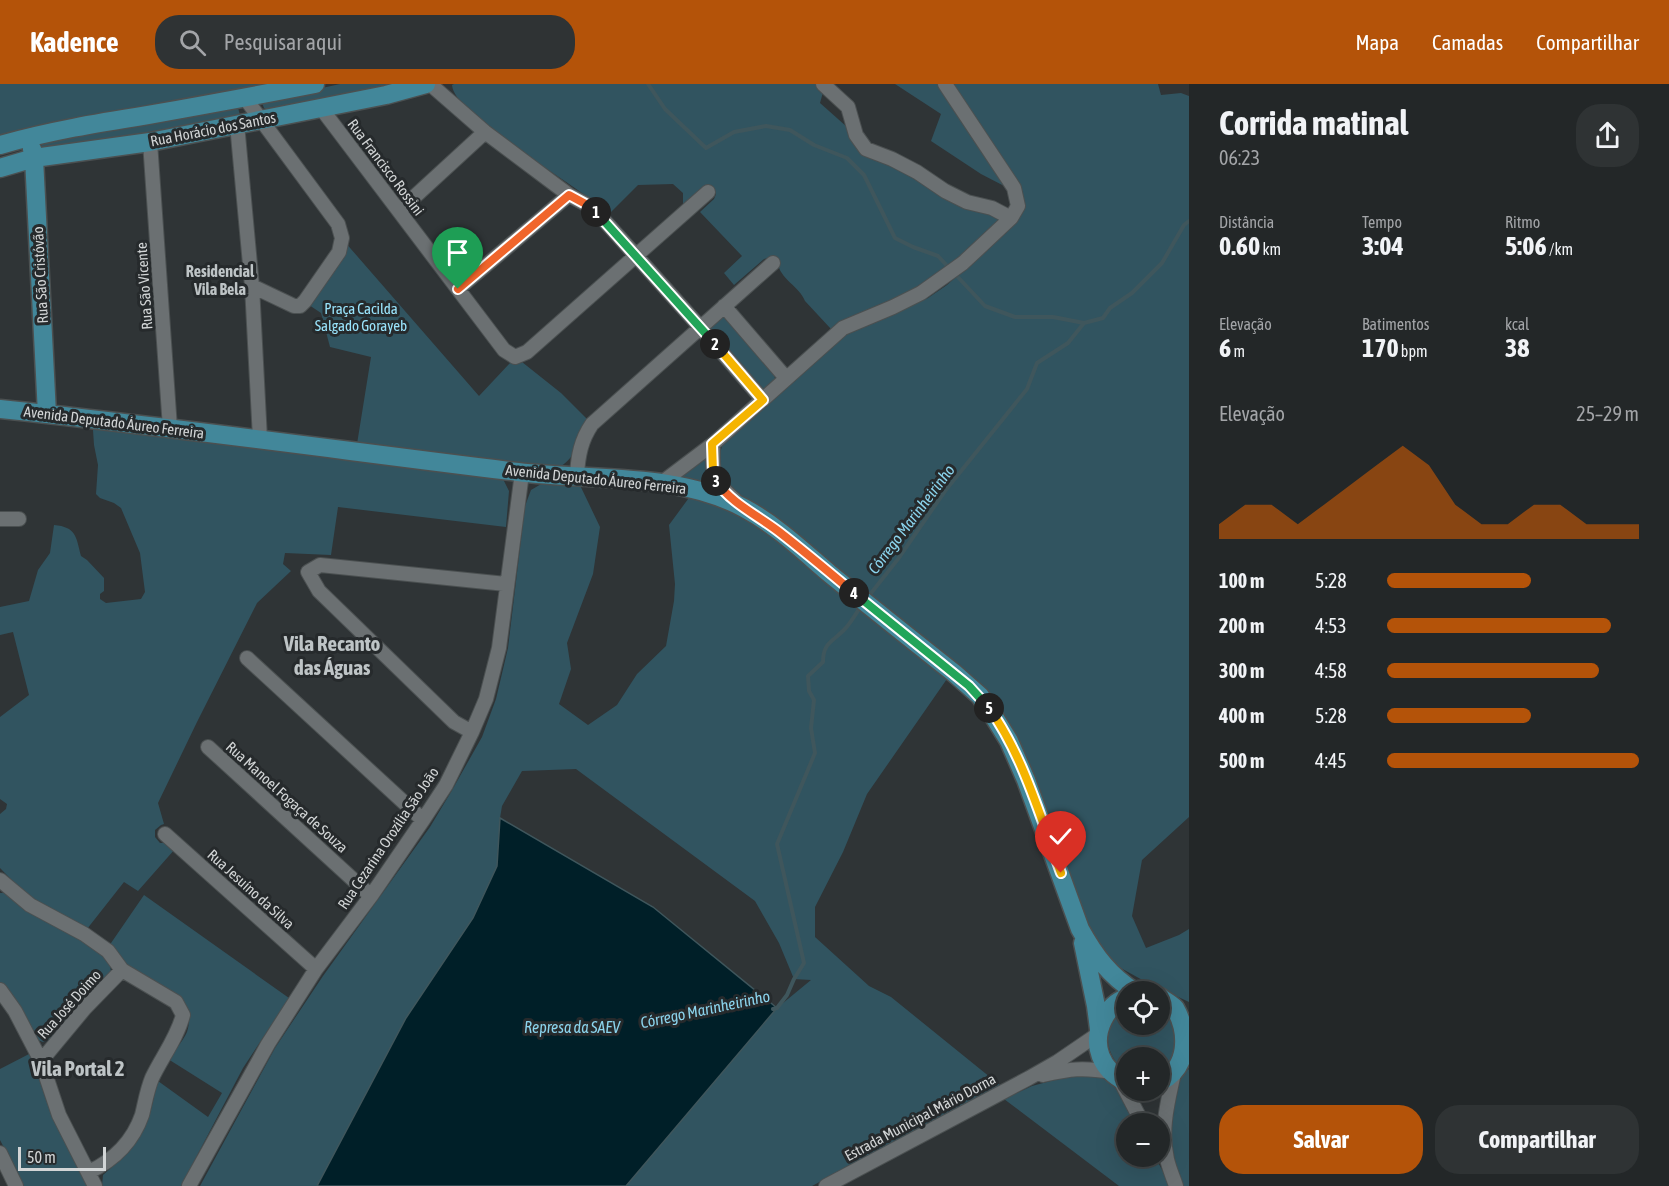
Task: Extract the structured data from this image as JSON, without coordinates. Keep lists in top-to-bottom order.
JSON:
{
  "streets": {
    "main road": ["Rua Horácio dos Santos", "Rua São Cristóvão", "Avenida Deputado Áureo Ferreira"],
    "street": [
      "Rua Francisco Rossini",
      "Rua São Vicente",
      "Rua Manoel Fogaça de Souza",
      "Rua Cezarina Orozília São João",
      "Rua Jesuíno da Silva",
      "Rua José Doimo",
      "Estrada Municipal Mário Dorna"
    ]
  },
  "crossings": [
    ["Rua Horácio dos Santos", "Rua Francisco Rossini"],
    ["Rua Horácio dos Santos", "Rua São Cristóvão"],
    ["Rua Horácio dos Santos", "Rua São Vicente"],
    ["Rua São Cristóvão", "Avenida Deputado Áureo Ferreira"],
    ["Rua São Vicente", "Avenida Deputado Áureo Ferreira"],
    ["Avenida Deputado Áureo Ferreira", "Rua Cezarina Orozília São João"],
    ["Rua Manoel Fogaça de Souza", "Rua Cezarina Orozília São João"],
    ["Rua Cezarina Orozília São João", "Rua Jesuíno da Silva"]
  ],
  "districts": ["Residencial Vila Bela", "Vila Recanto das Águas", "Vila Portal 2"],
  "water": ["Córrego Marinheirinho", "Represa da SAEV"],
  "parks": ["Praça Cacilda Salgado Gorayeb"],
  "scale_bar": "50 m",
  "page": {
    "header": "Kadence",
    "search": "Pesquisar aqui",
    "nav": ["Mapa", "Camadas", "Compartilhar"],
    "heading": ["Corrida matinal", "06:23"],
    "stats": [
      ["Distância", "0.60 km"],
      ["Tempo", "3:04"],
      ["Ritmo", "5:06 /km"],
      ["Elevação", "6 m"],
      ["Batimentos", "170 bpm"],
      ["kcal", "38"]
    ],
    "pins": [
      "1",
      "2",
      "3",
      "4",
      "5"
    ],
    "chart": ["Elevação", "25–29 m"],
    "list": [
      {
        "name": "100 m",
        "note": "5:28"
      },
      {
        "name": "200 m",
        "note": "4:53"
      },
      {
        "name": "300 m",
        "note": "4:58"
      },
      {
        "name": "400 m",
        "note": "5:28"
      },
      {
        "name": "500 m",
        "note": "4:45"
      }
    ],
    "map_buttons": ["+", "−"],
    "buttons": ["Salvar", "Compartilhar"],
    "scale": "50 m"
  }
}
